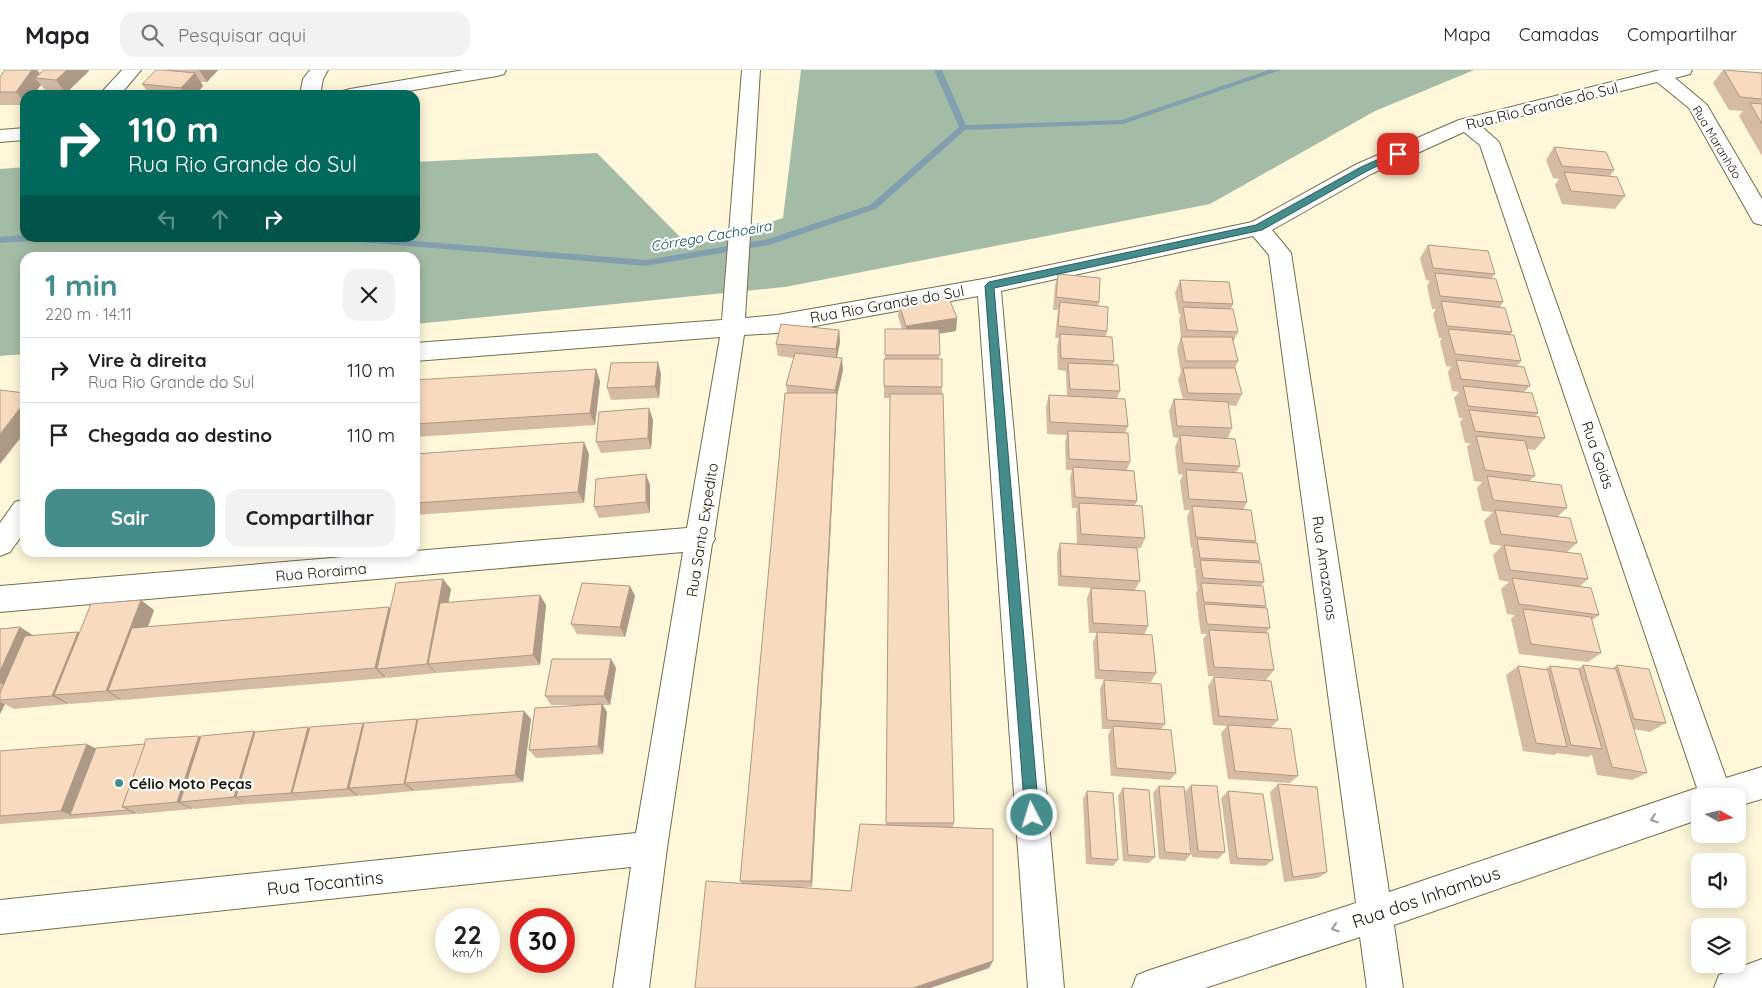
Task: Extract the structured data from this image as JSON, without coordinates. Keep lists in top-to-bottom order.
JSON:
{
  "streets": {
    "street": [
      "Rua Rio Grande do Sul",
      "Rua Maranhão",
      "Rua Goiás",
      "Rua Santo Expedito",
      "Rua Amazonas",
      "Rua Roraima",
      "Rua Tocantins",
      "Rua dos Inhambus"
    ]
  },
  "crossings": [
    ["Rua Rio Grande do Sul", "Rua Maranhão"],
    ["Rua Rio Grande do Sul", "Rua Goiás"],
    ["Rua Rio Grande do Sul", "Rua Santo Expedito"],
    ["Rua Rio Grande do Sul", "Rua Amazonas"],
    ["Rua Santo Expedito", "Rua Roraima"],
    ["Rua Santo Expedito", "Rua Tocantins"],
    ["Rua Amazonas", "Rua dos Inhambus"]
  ],
  "one_way": ["Rua dos Inhambus"],
  "water": ["Córrego Cachoeira"],
  "places": ["Célio Moto Peças"],
  "north": "right",
  "page": {
    "header": "Mapa",
    "search": "Pesquisar aqui",
    "nav": ["Mapa", "Camadas", "Compartilhar"],
    "turn": ["110 m", "Rua Rio Grande do Sul"],
    "heading": ["1 min", "220 m · 14:11"],
    "list": [
      {
        "name": "Vire à direita",
        "note": "Rua Rio Grande do Sul",
        "value": "110 m"
      },
      {
        "name": "Chegada ao destino",
        "value": "110 m"
      }
    ],
    "buttons": ["Sair", "Compartilhar"],
    "speed": "22 km/h",
    "limit": "30"
  }
}
